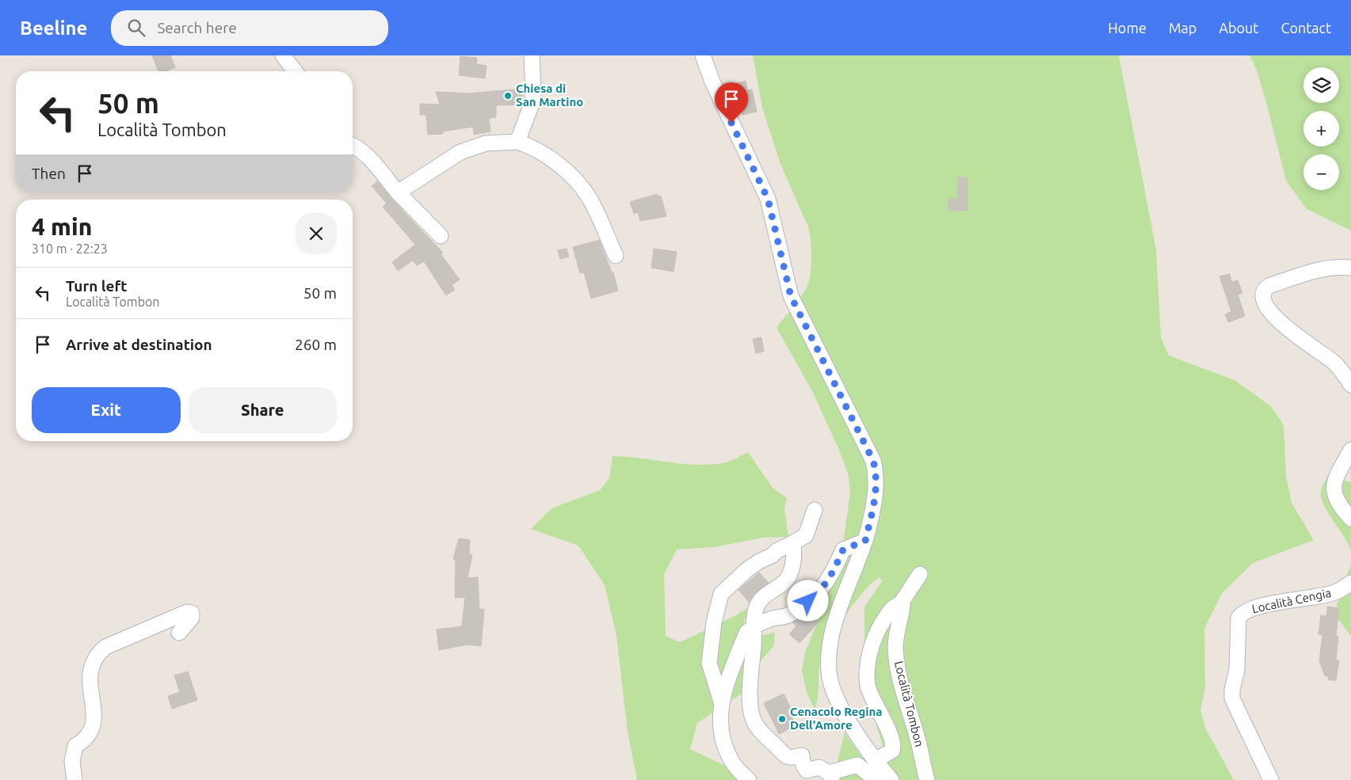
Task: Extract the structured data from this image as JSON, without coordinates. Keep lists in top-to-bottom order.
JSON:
{
  "streets": {
    "street": ["Località Cengia", "Località Tombon"]
  },
  "places": ["Chiesa di San Martino", "Cenacolo Regina Dell'Amore"],
  "page": {
    "header": "Beeline",
    "search": "Search here",
    "nav": [
      "Home",
      "Map",
      "About",
      "Contact"
    ],
    "map_buttons": ["+", "−"],
    "turn": ["50 m", "Località Tombon"],
    "then": "Then",
    "heading": ["4 min", "310 m · 22:23"],
    "list": [
      {
        "name": "Turn left",
        "note": "Località Tombon",
        "value": "50 m"
      },
      {
        "name": "Arrive at destination",
        "value": "260 m"
      }
    ],
    "buttons": ["Exit", "Share"]
  }
}
